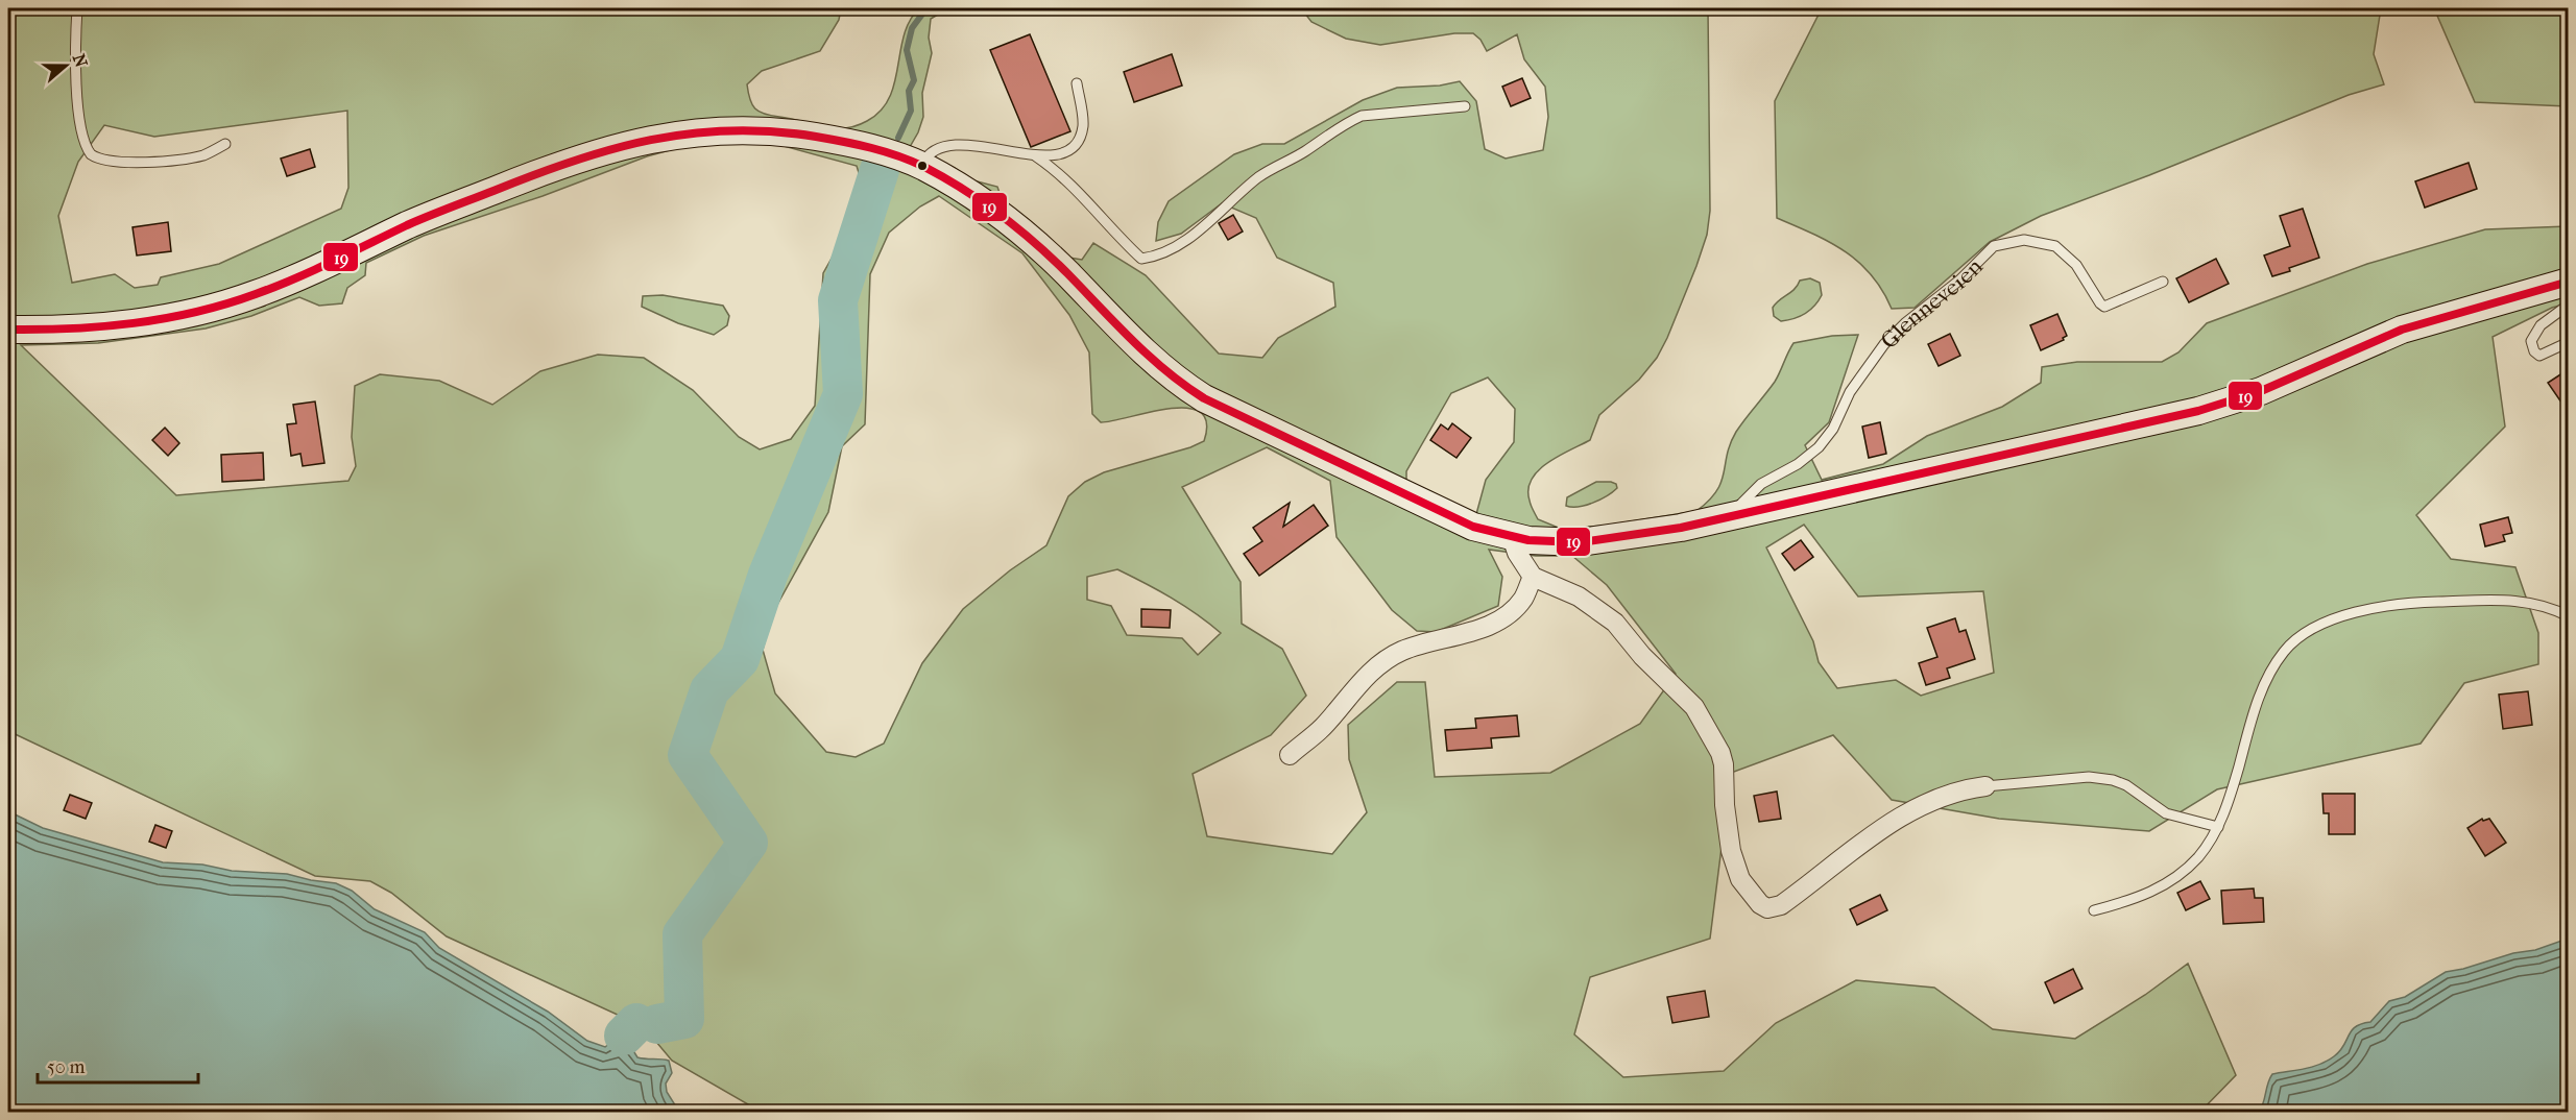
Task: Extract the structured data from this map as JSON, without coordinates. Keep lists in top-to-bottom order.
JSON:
{
  "streets": {
    "lane": ["Glenneveien"]
  },
  "lines": ["transit line 19"],
  "scale_bar": "50 m",
  "north": "right"
}
